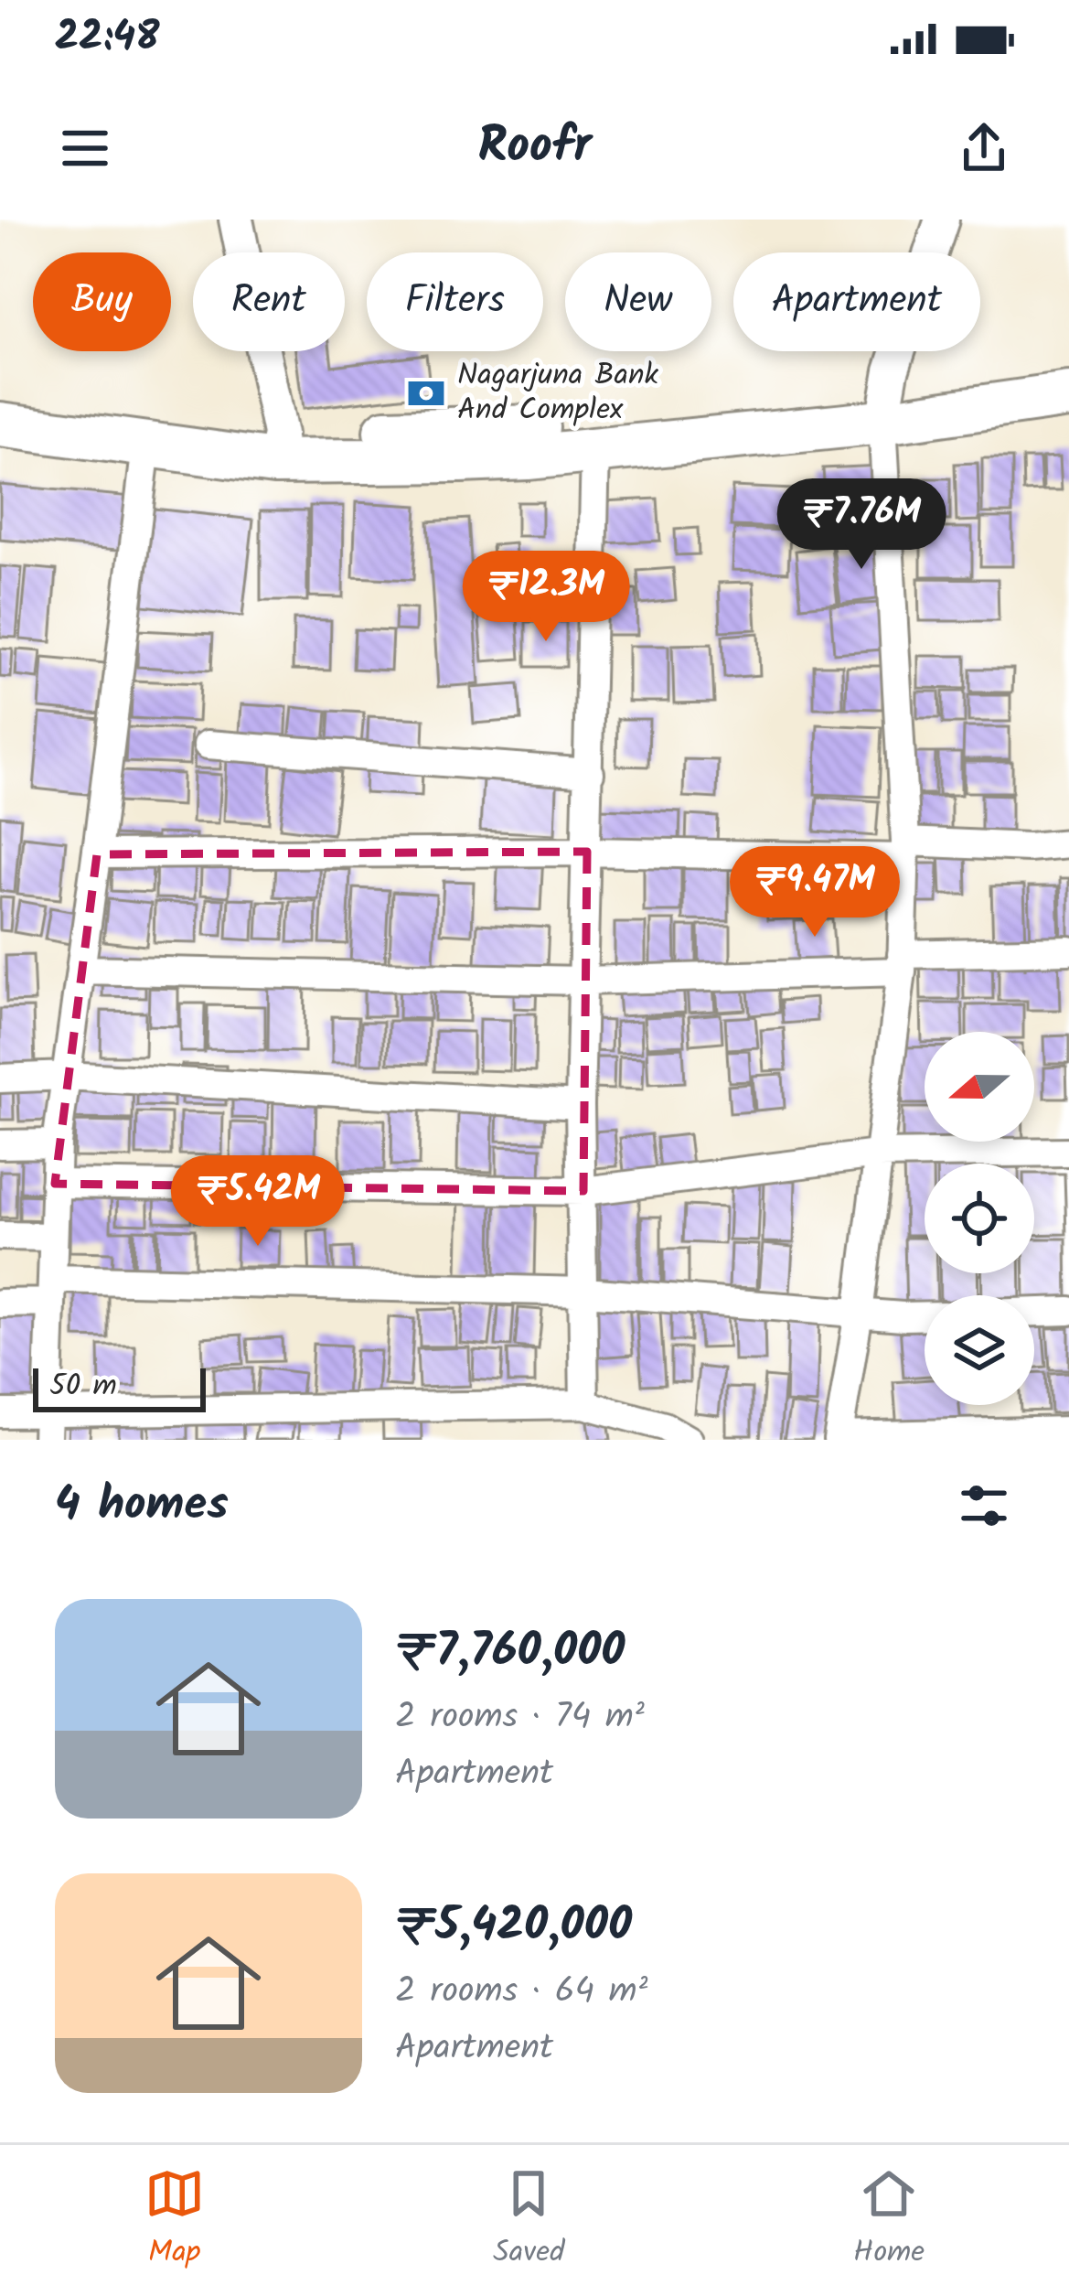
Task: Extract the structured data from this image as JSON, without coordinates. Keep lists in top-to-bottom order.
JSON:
{
  "places": {
    "bank": ["Nagarjuna Bank And Complex"]
  },
  "scale_bar": "50 m",
  "north": "left",
  "page": {
    "status": "22:48",
    "header": "Roofr",
    "chip": [
      "Buy",
      "Rent",
      "Filters",
      "New",
      "Apartment"
    ],
    "price": [
      "₹7.76M",
      "₹12.3M",
      "₹9.47M",
      "₹5.42M"
    ],
    "scale": "50 m",
    "heading": "4 homes",
    "list": [
      {
        "name": "₹7,760,000",
        "note": "2 rooms · 74 m² · Apartment"
      },
      {
        "name": "₹5,420,000",
        "note": "2 rooms · 64 m² · Apartment"
      }
    ],
    "tabs": ["Map", "Saved", "Home"]
  }
}
